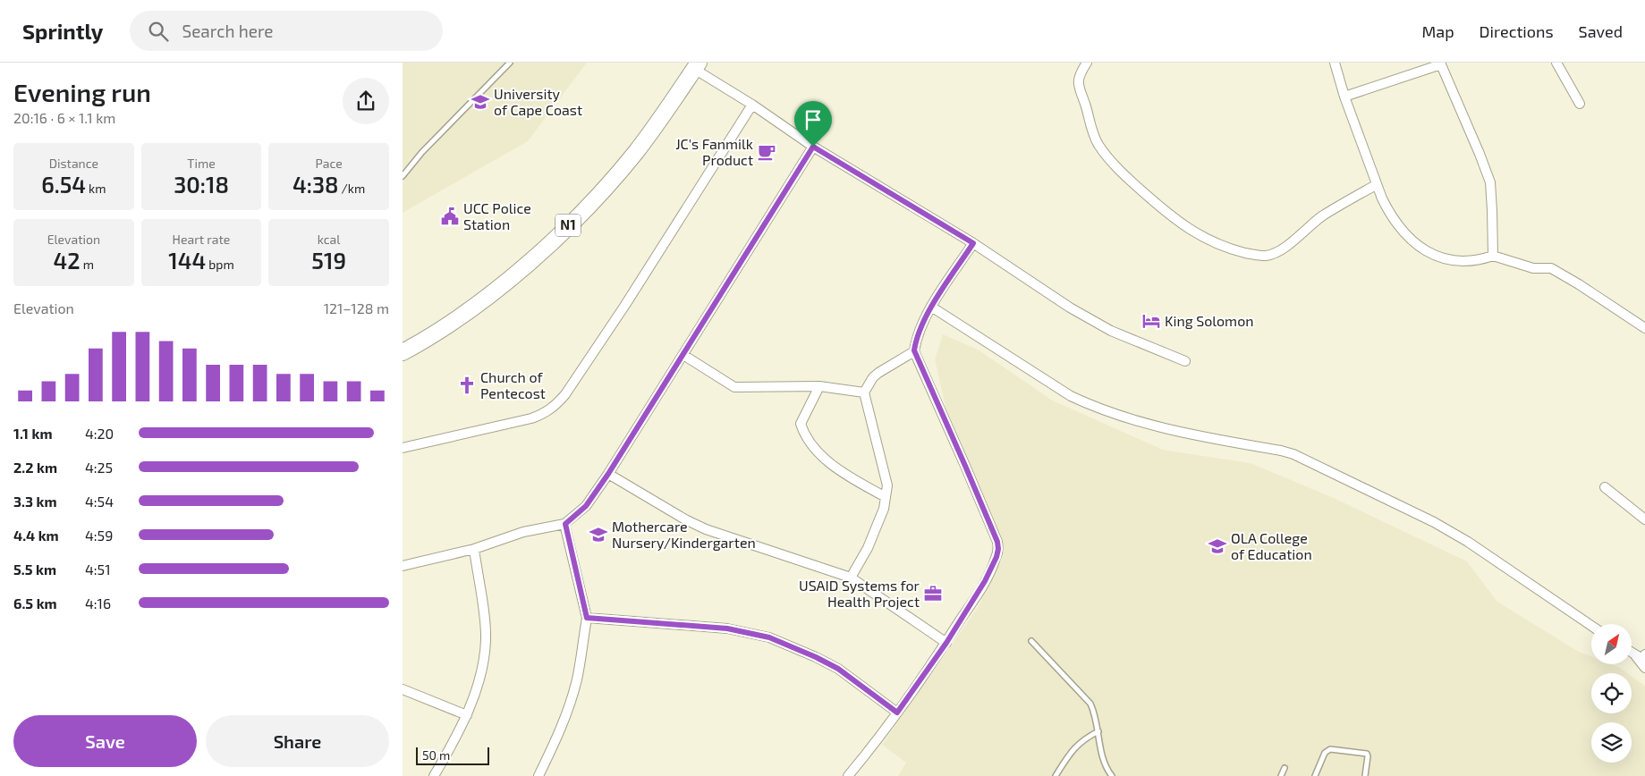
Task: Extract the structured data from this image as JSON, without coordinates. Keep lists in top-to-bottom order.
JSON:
{
  "streets": {
    "highway": ["N1"]
  },
  "places": {
    "school or university": ["University of Cape Coast", "Mothercare Nursery/Kindergarten", "OLA College of Education"],
    "cafe": ["JC's Fanmilk Product"],
    "public building": ["UCC Police Station"],
    "hotel": ["King Solomon"],
    "church": ["Church of Pentecost"],
    "office": ["USAID Systems for Health Project"]
  },
  "scale_bar": "50 m",
  "north": "top right",
  "page": {
    "header": "Sprintly",
    "search": "Search here",
    "nav": ["Map", "Directions", "Saved"],
    "heading": ["Evening run", "20:16 · 6 × 1.1 km"],
    "stats": [
      ["Distance", "6.54 km"],
      ["Time", "30:18"],
      ["Pace", "4:38 /km"],
      ["Elevation", "42 m"],
      ["Heart rate", "144 bpm"],
      ["kcal", "519"]
    ],
    "chart": ["Elevation", "121–128 m"],
    "list": [
      {
        "name": "1.1 km",
        "note": "4:20"
      },
      {
        "name": "2.2 km",
        "note": "4:25"
      },
      {
        "name": "3.3 km",
        "note": "4:54"
      },
      {
        "name": "4.4 km",
        "note": "4:59"
      },
      {
        "name": "5.5 km",
        "note": "4:51"
      },
      {
        "name": "6.5 km",
        "note": "4:16"
      }
    ],
    "buttons": ["Save", "Share"],
    "scale": "50 m"
  }
}
